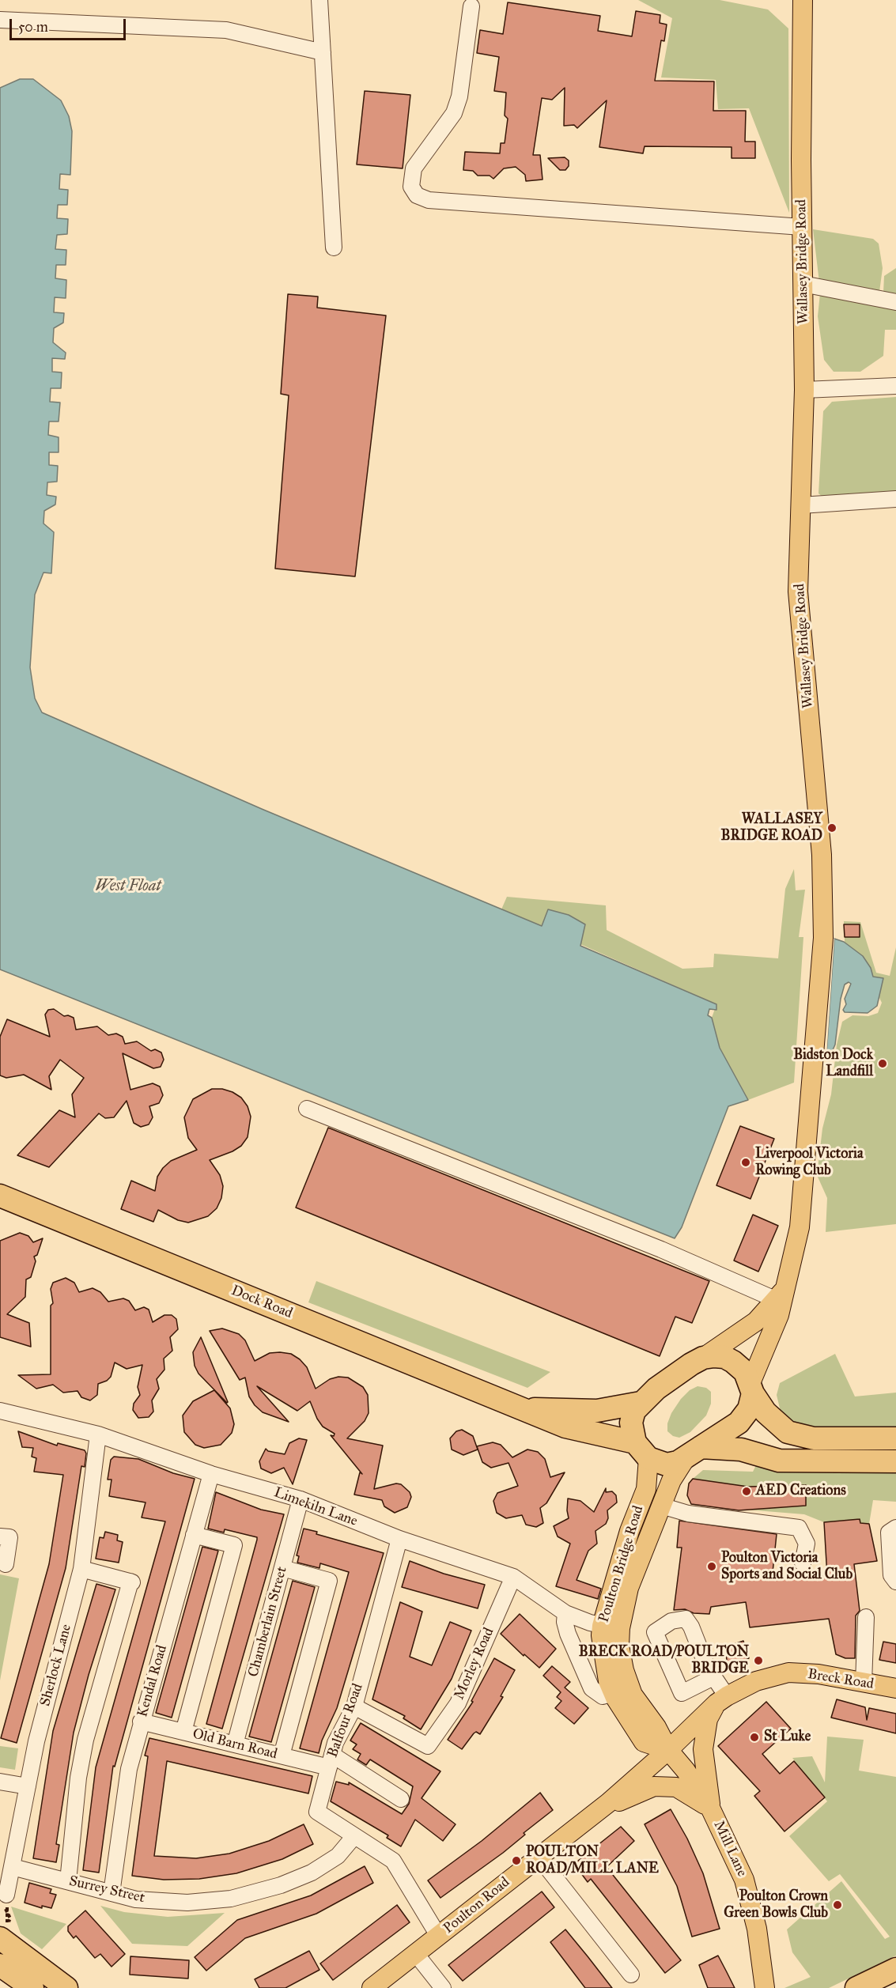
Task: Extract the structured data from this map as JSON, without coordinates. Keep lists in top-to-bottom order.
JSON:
{
  "streets": {
    "highway": ["Dock Road"],
    "main road": [
      "Wallasey Bridge Road",
      "Poulton Bridge Road",
      "Breck Road",
      "Mill Lane",
      "Poulton Road"
    ],
    "street": [
      "Limekiln Lane",
      "Chamberlain Street",
      "Morley Road",
      "Sherlock Lane",
      "Kendal Road",
      "Balfour Road",
      "Old Barn Road",
      "Surrey Street"
    ]
  },
  "crossings": [
    ["Dock Road", "Poulton Bridge Road"],
    ["Limekiln Lane", "Poulton Bridge Road"],
    ["Limekiln Lane", "Chamberlain Street"],
    ["Limekiln Lane", "Morley Road"],
    ["Limekiln Lane", "Sherlock Lane"],
    ["Limekiln Lane", "Kendal Road"],
    ["Limekiln Lane", "Balfour Road"],
    ["Poulton Bridge Road", "Breck Road"],
    ["Poulton Bridge Road", "Mill Lane"],
    ["Poulton Bridge Road", "Poulton Road"],
    ["Chamberlain Street", "Old Barn Road"],
    ["Morley Road", "Balfour Road"],
    ["Sherlock Lane", "Surrey Street"],
    ["Breck Road", "Mill Lane"],
    ["Breck Road", "Poulton Road"],
    ["Kendal Road", "Old Barn Road"],
    ["Kendal Road", "Surrey Street"],
    ["Balfour Road", "Old Barn Road"],
    ["Balfour Road", "Surrey Street"],
    ["Balfour Road", "Poulton Road"],
    ["Mill Lane", "Poulton Road"]
  ],
  "water": ["West Float"],
  "places": [
    "WALLASEY BRIDGE ROAD",
    "Bidston Dock Landfill",
    "Liverpool Victoria Rowing Club",
    "AED Creations",
    "Poulton Victoria Sports and Social Club",
    "BRECK ROAD/POULTON BRIDGE",
    "St Luke",
    "POULTON ROAD/MILL LANE",
    "Poulton Crown Green Bowls Club"
  ],
  "scale_bar": "50 m"
}
